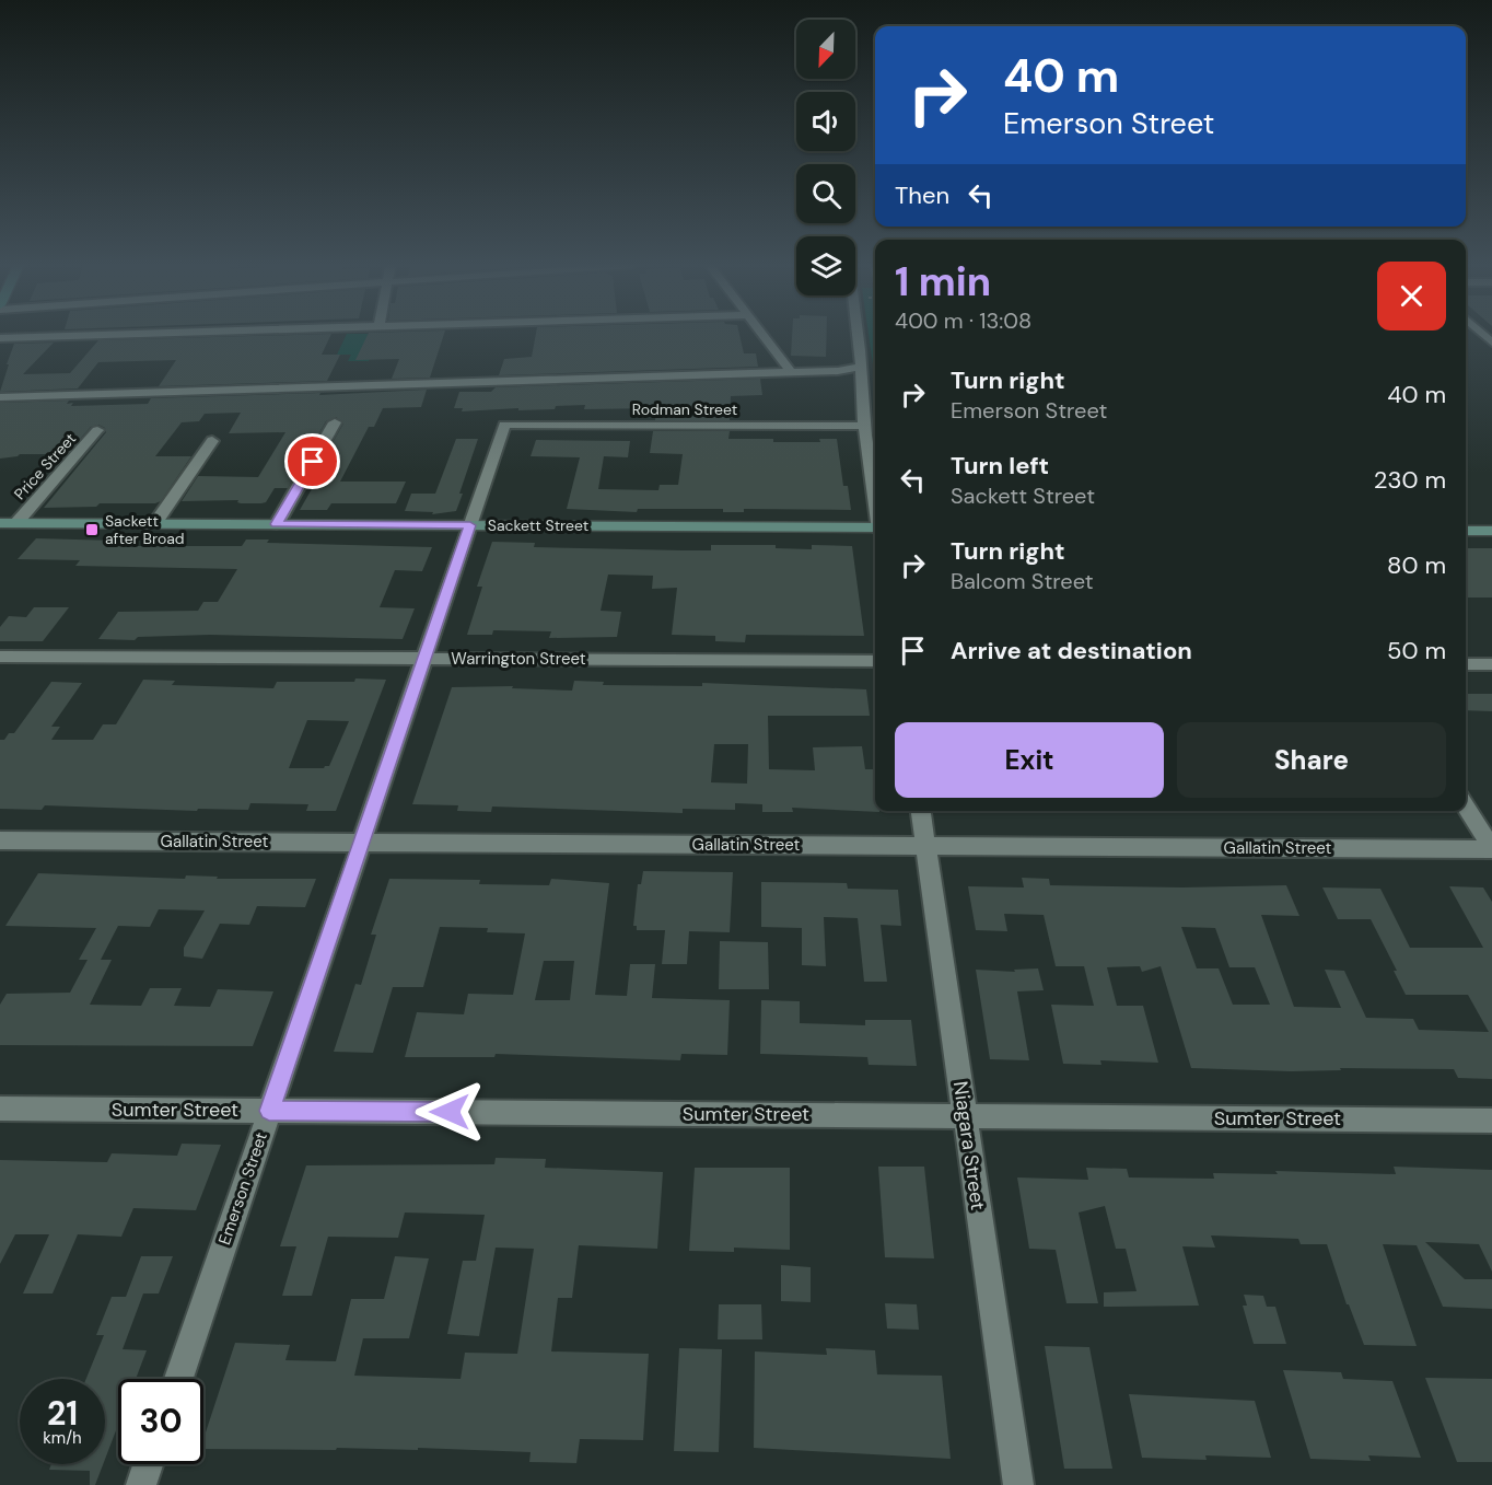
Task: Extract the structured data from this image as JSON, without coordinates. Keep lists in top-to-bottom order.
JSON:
{
  "streets": {
    "street": [
      "Rodman Street",
      "Price Street",
      "Sackett Street",
      "Warrington Street",
      "Gallatin Street",
      "Sumter Street",
      "Niagara Street",
      "Emerson Street"
    ]
  },
  "crossings": [
    ["Rodman Street", "Emerson Street"],
    ["Price Street", "Sackett Street"],
    ["Sackett Street", "Emerson Street"],
    ["Warrington Street", "Emerson Street"],
    ["Gallatin Street", "Niagara Street"],
    ["Gallatin Street", "Emerson Street"],
    ["Sumter Street", "Niagara Street"],
    ["Sumter Street", "Emerson Street"]
  ],
  "places": {
    "transit": ["Sackett after Broad"]
  },
  "north": "bottom left",
  "page": {
    "turn": ["40 m", "Emerson Street"],
    "then": "Then",
    "heading": ["1 min", "400 m · 13:08"],
    "list": [
      {
        "name": "Turn right",
        "note": "Emerson Street",
        "value": "40 m"
      },
      {
        "name": "Turn left",
        "note": "Sackett Street",
        "value": "230 m"
      },
      {
        "name": "Turn right",
        "note": "Balcom Street",
        "value": "80 m"
      },
      {
        "name": "Arrive at destination",
        "value": "50 m"
      }
    ],
    "buttons": ["Exit", "Share"],
    "speed": "21 km/h",
    "limit": "30"
  }
}
